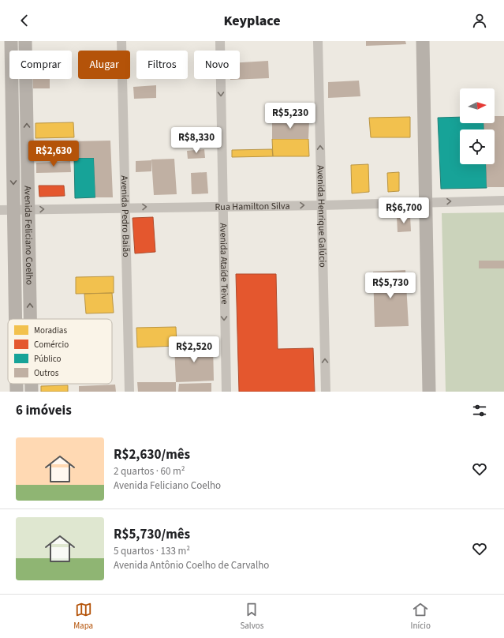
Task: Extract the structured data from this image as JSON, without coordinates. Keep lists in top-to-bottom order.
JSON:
{
  "streets": {
    "street": [
      "Rua Hamilton Silva",
      "Avenida Pedro Baião",
      "Avenida Henrique Galúcio",
      "Avenida Feliciano Coelho",
      "Avenida Ataíde Teive"
    ]
  },
  "crossings": [
    ["Rua Hamilton Silva", "Avenida Pedro Baião"],
    ["Rua Hamilton Silva", "Avenida Henrique Galúcio"],
    ["Rua Hamilton Silva", "Avenida Feliciano Coelho"],
    ["Rua Hamilton Silva", "Avenida Ataíde Teive"]
  ],
  "one_way": ["Rua Hamilton Silva", "Avenida Henrique Galúcio", "Avenida Ataíde Teive"],
  "legend": [
    "Moradias",
    "Comércio",
    "Público",
    "Outros"
  ],
  "north": "right",
  "page": {
    "header": "Keyplace",
    "chip": [
      "Comprar",
      "Alugar",
      "Filtros",
      "Novo"
    ],
    "price": [
      "R$5,230",
      "R$8,330",
      "R$2,630",
      "R$6,700",
      "R$5,730",
      "R$2,520"
    ],
    "heading": "6 imóveis",
    "list": [
      {
        "name": "R$2,630/mês",
        "note": "2 quartos · 60 m² · Avenida Feliciano Coelho"
      },
      {
        "name": "R$5,730/mês",
        "note": "5 quartos · 133 m² · Avenida Antônio Coelho de Carvalho"
      }
    ],
    "tabs": ["Mapa", "Salvos", "Início"]
  }
}
